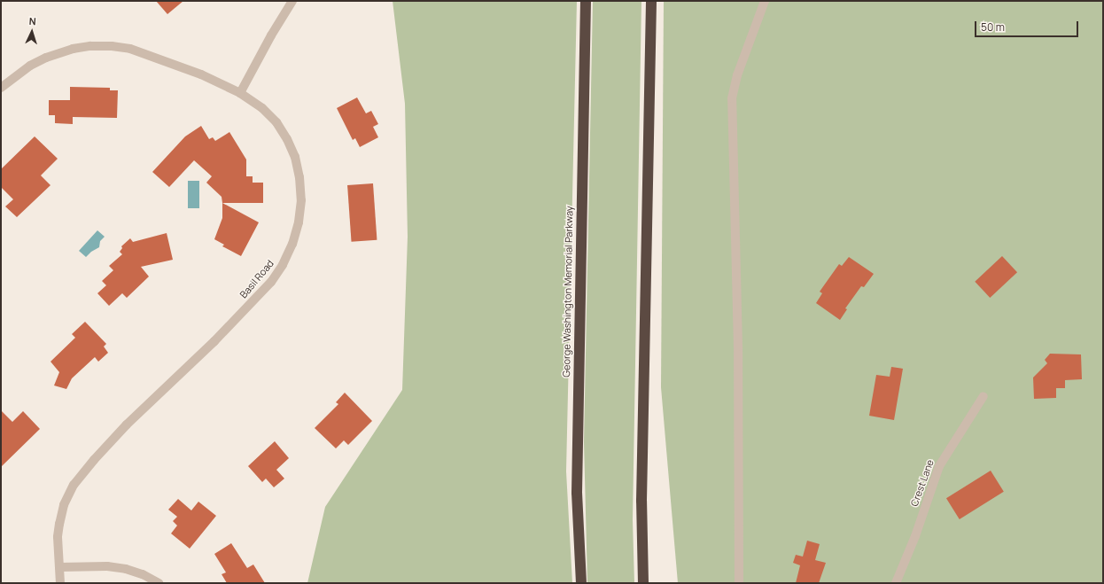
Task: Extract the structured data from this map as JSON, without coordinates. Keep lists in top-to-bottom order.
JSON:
{
  "streets": {
    "highway": ["George Washington Memorial Parkway"],
    "street": ["Basil Road", "Crest Lane"]
  },
  "scale_bar": "50 m",
  "north": "top"
}
